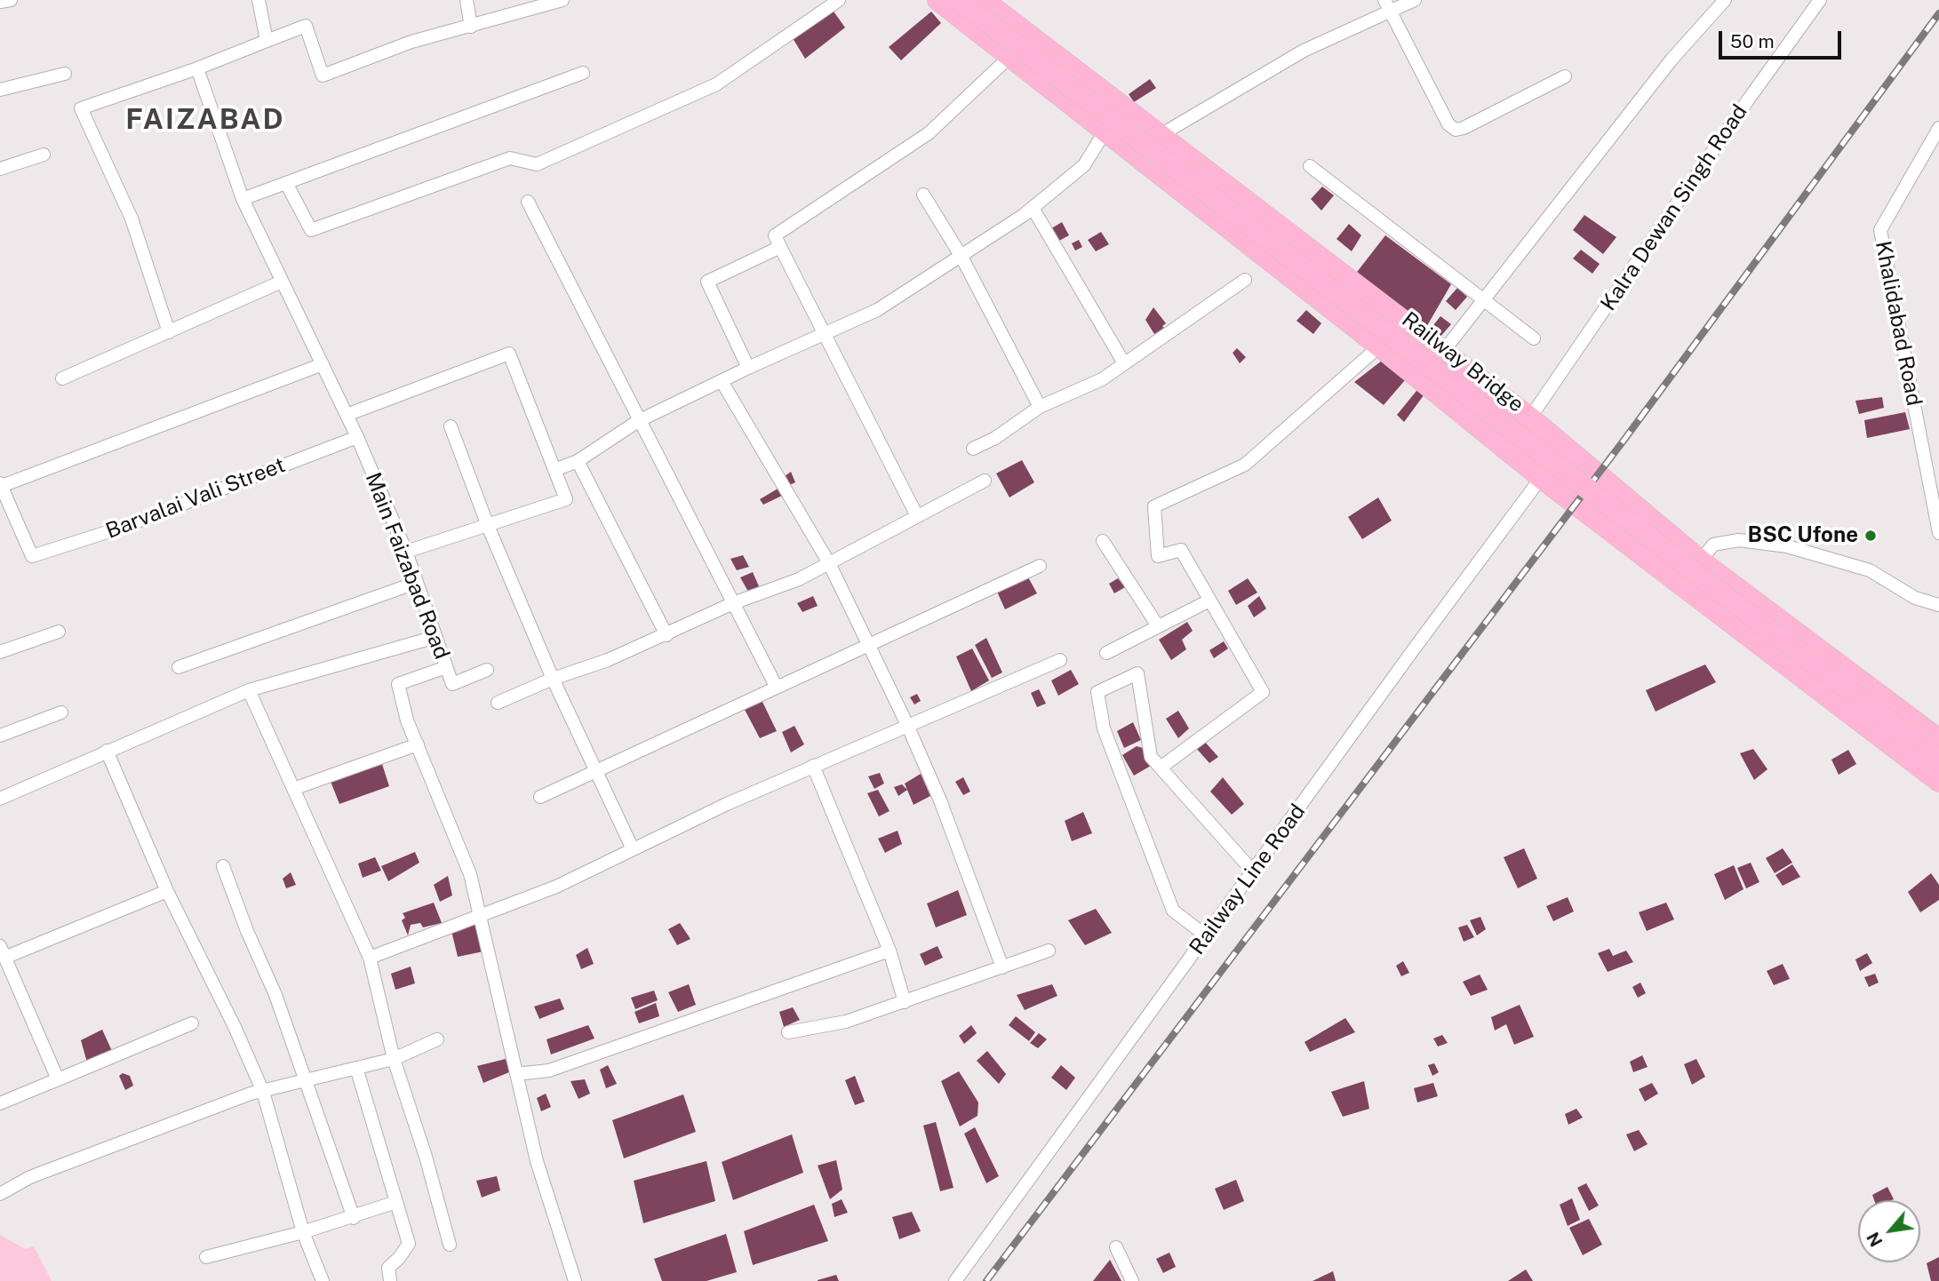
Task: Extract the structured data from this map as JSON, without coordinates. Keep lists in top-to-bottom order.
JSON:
{
  "streets": {
    "main road": ["Railway Bridge"],
    "street": [
      "Kalra Dewan Singh Road",
      "Khalidabad Road",
      "Barvalai Vali Street",
      "Main Faizabad Road",
      "Railway Line Road"
    ]
  },
  "crossings": [
    ["Barvalai Vali Street", "Main Faizabad Road"]
  ],
  "districts": ["FAIZABAD"],
  "places": ["BSC Ufone"],
  "scale_bar": "50 m",
  "north": "bottom left"
}
